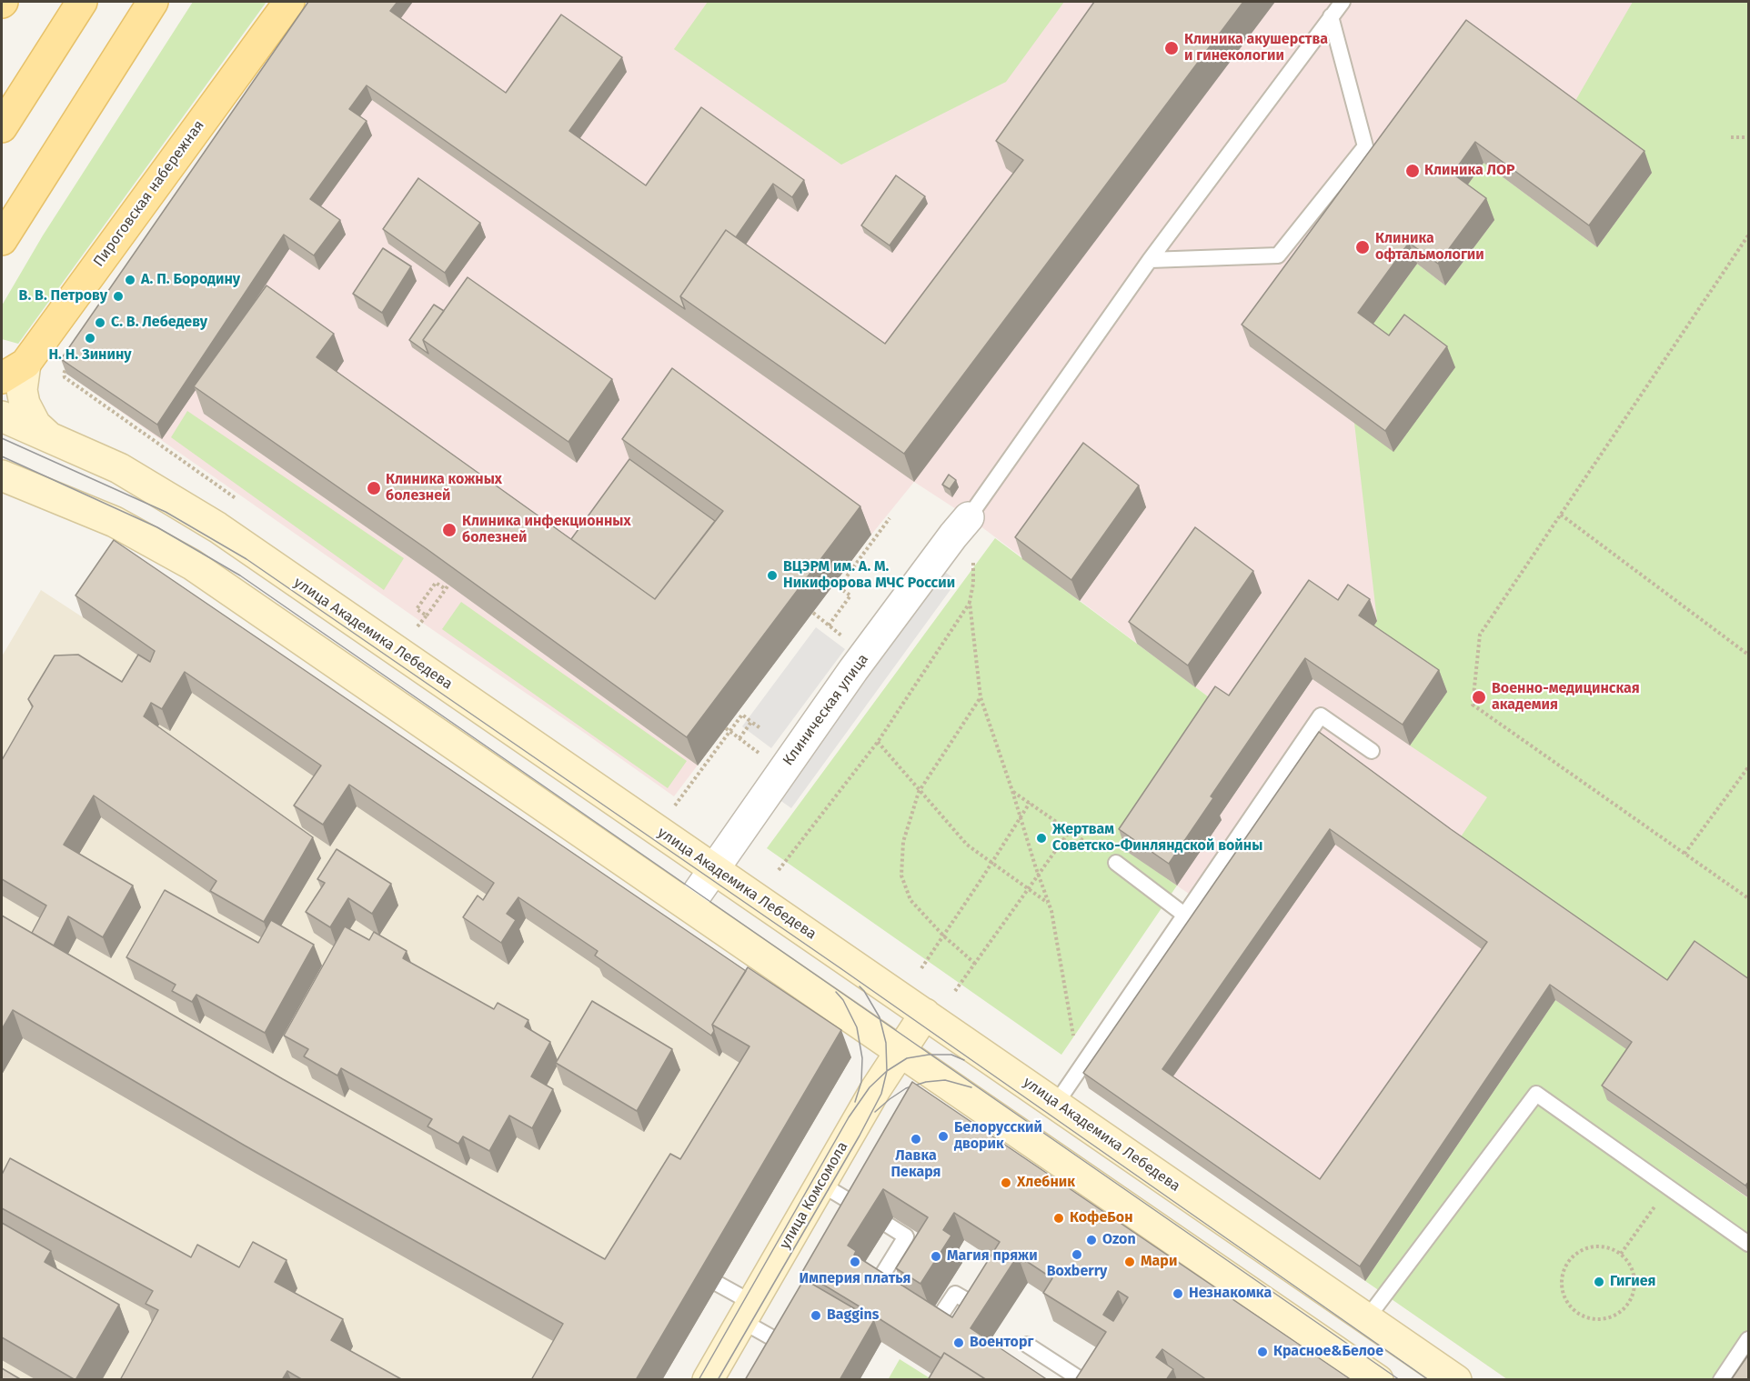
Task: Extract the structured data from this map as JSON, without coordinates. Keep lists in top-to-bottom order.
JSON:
{
  "streets": {
    "main road": ["Пироговская набережная", "улица Академика Лебедева", "улица Комсомола"],
    "street": ["Клиническая улица"]
  },
  "crossings": [
    ["улица Академика Лебедева", "Клиническая улица"],
    ["улица Академика Лебедева", "улица Комсомола"]
  ],
  "places": [
    "Клиника акушерства и гинекологии",
    "Клиника ЛОР",
    "Клиника офтальмологии",
    "А. П. Бородину",
    "В. В. Петрову",
    "С. В. Лебедеву",
    "Н. Н. Зинину",
    "Клиника кожных болезней",
    "Клиника инфекционных болезней",
    "ВЦЭРМ им. А. М. Никифорова МЧС России",
    "Военно-медицинская академия",
    "Жертвам Советско-Финляндской войны",
    "Белорусский дворик",
    "Лавка Пекаря",
    "Хлебник",
    "КофеБон",
    "Ozon",
    "Boxberry",
    "Магия пряжи",
    "Империя платья",
    "Мари",
    "Гигиея",
    "Незнакомка",
    "Baggins",
    "Военторг",
    "Красное&Белое"
  ]
}
